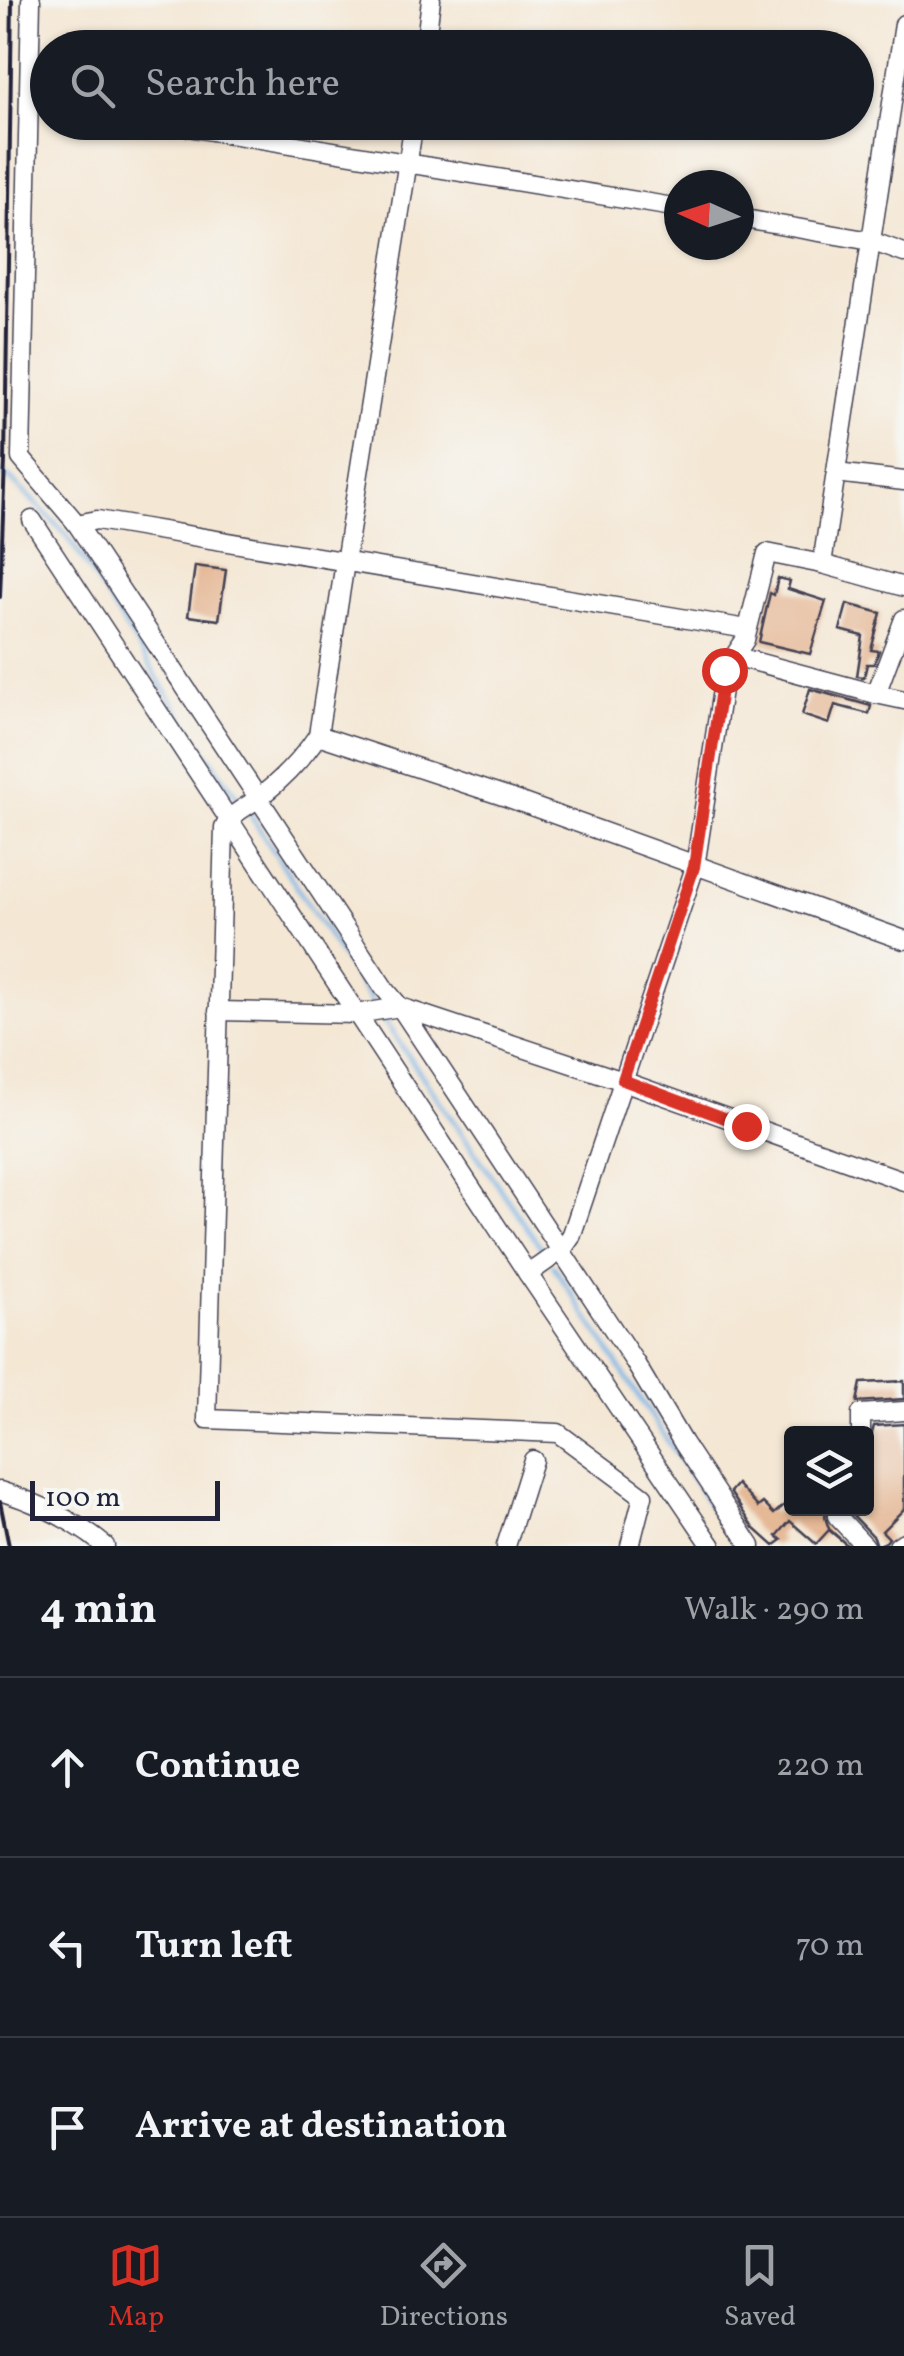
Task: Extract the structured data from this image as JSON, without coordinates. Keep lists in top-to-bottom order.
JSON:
{
  "scale_bar": "100 m",
  "north": "left",
  "page": {
    "search": "Search here",
    "scale": "100 m",
    "heading": ["4 min", "Walk · 290 m"],
    "list": [
      ["Continue", "220 m"],
      ["Turn left", "70 m"],
      "Arrive at destination"
    ],
    "nav": ["Map", "Directions", "Saved"]
  }
}
